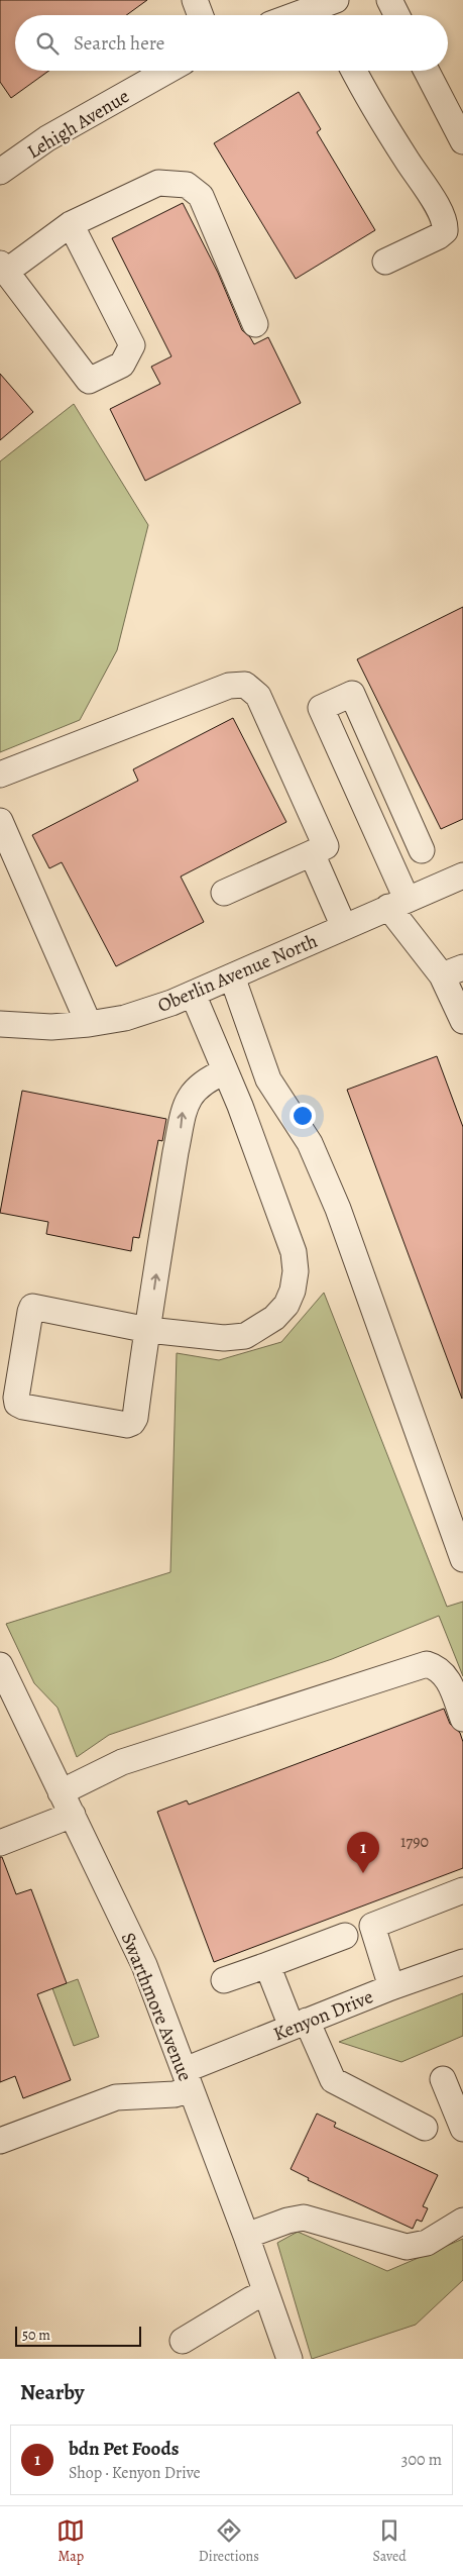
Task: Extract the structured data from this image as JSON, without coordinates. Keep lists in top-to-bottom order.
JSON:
{
  "streets": {
    "street": [
      "Lehigh Avenue",
      "Oberlin Avenue North",
      "Swarthmore Avenue",
      "Kenyon Drive"
    ]
  },
  "crossings": [
    ["Swarthmore Avenue", "Kenyon Drive"]
  ],
  "house_numbers": ["1790"],
  "scale_bar": "50 m",
  "page": {
    "search": "Search here",
    "pins": "1",
    "scale": "50 m",
    "heading": "Nearby",
    "list": [
      {
        "mark": "1",
        "name": "bdn Pet Foods",
        "note": "Shop · Kenyon Drive",
        "value": "300 m"
      }
    ],
    "nav": ["Map", "Directions", "Saved"]
  }
}
